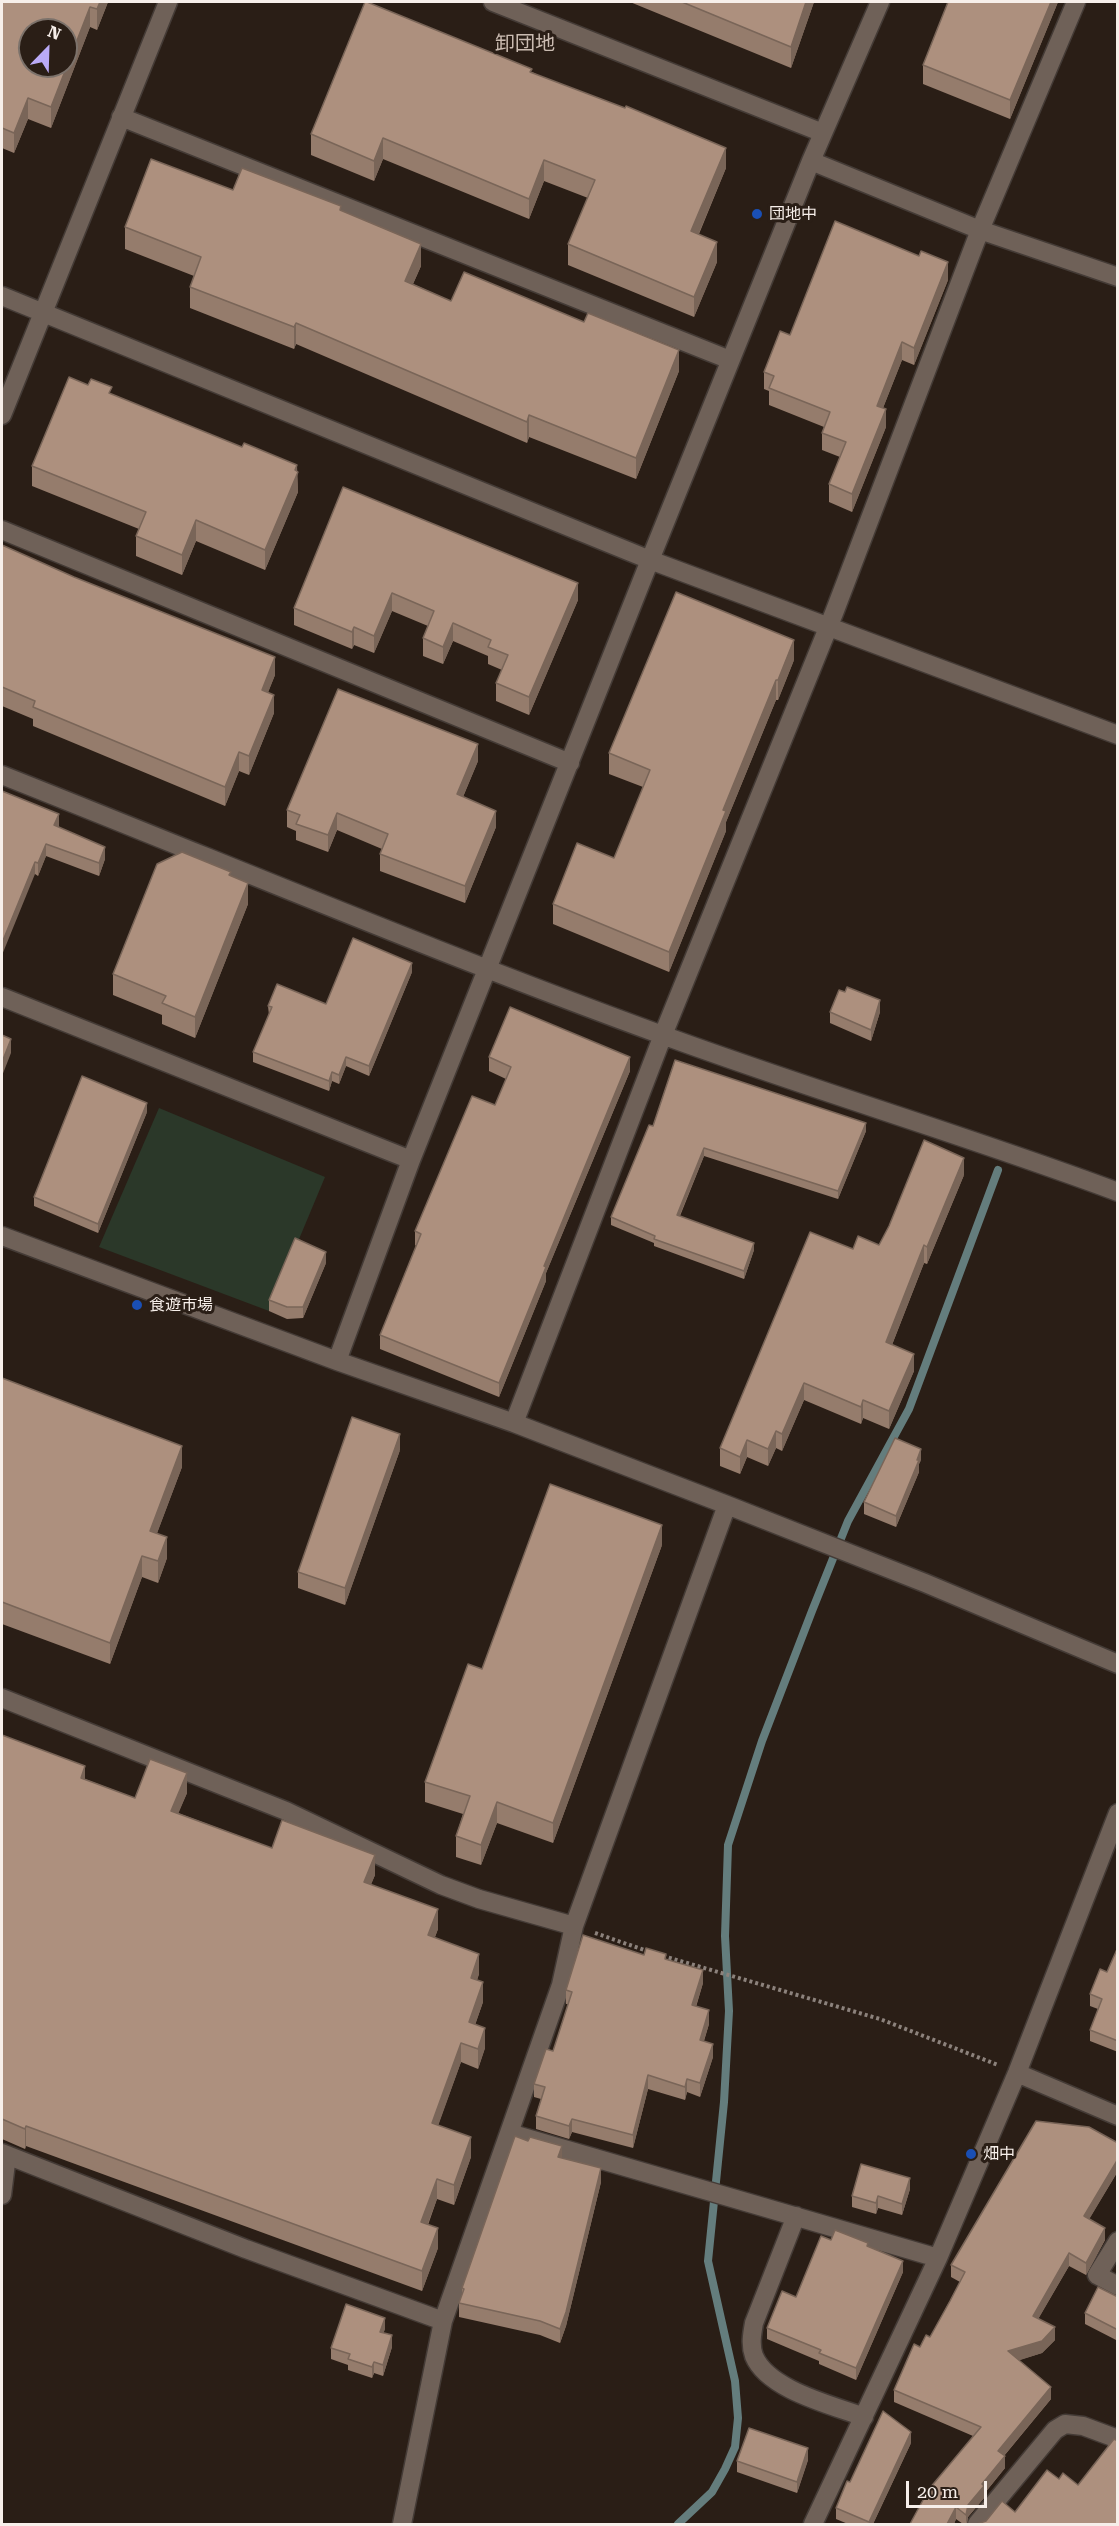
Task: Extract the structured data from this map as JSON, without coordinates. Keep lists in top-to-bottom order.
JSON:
{
  "districts": ["卸団地"],
  "places": ["団地中", "食遊市場", "畑中"],
  "scale_bar": "20 m",
  "north": "top right"
}
